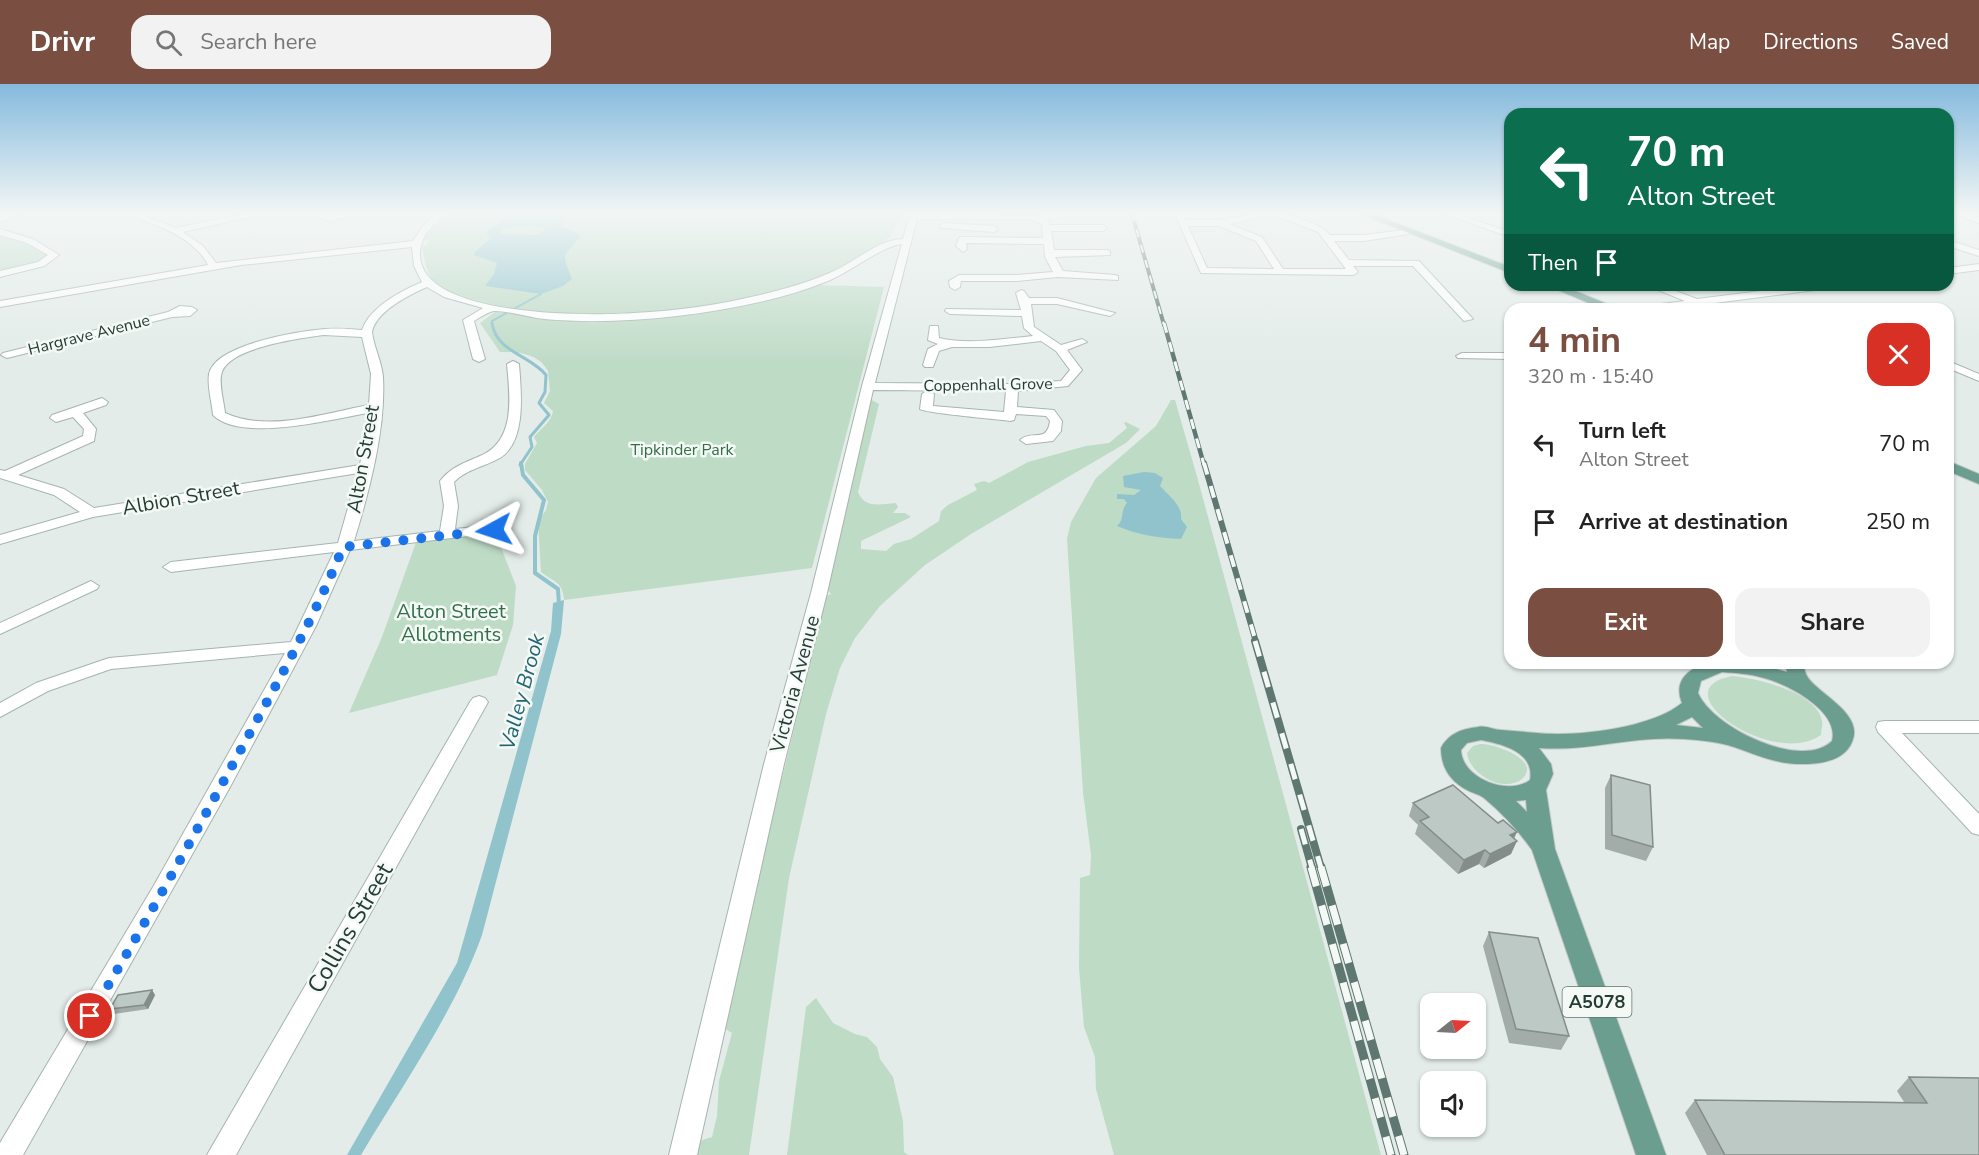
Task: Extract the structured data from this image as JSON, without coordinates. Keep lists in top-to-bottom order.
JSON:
{
  "streets": {
    "main road": ["A5078"],
    "street": [
      "Hargrave Avenue",
      "Coppenhall Grove",
      "Alton Street",
      "Albion Street",
      "Victoria Avenue",
      "Collins Street"
    ]
  },
  "crossings": [
    ["Coppenhall Grove", "Victoria Avenue"],
    ["Alton Street", "Albion Street"]
  ],
  "water": ["Valley Brook"],
  "parks": ["Tipkinder Park", "Alton Street Allotments"],
  "north": "right",
  "page": {
    "header": "Drivr",
    "search": "Search here",
    "nav": ["Map", "Directions", "Saved"],
    "turn": ["70 m", "Alton Street"],
    "then": "Then",
    "heading": ["4 min", "320 m · 15:40"],
    "list": [
      {
        "name": "Turn left",
        "note": "Alton Street",
        "value": "70 m"
      },
      {
        "name": "Arrive at destination",
        "value": "250 m"
      }
    ],
    "buttons": ["Exit", "Share"]
  }
}
